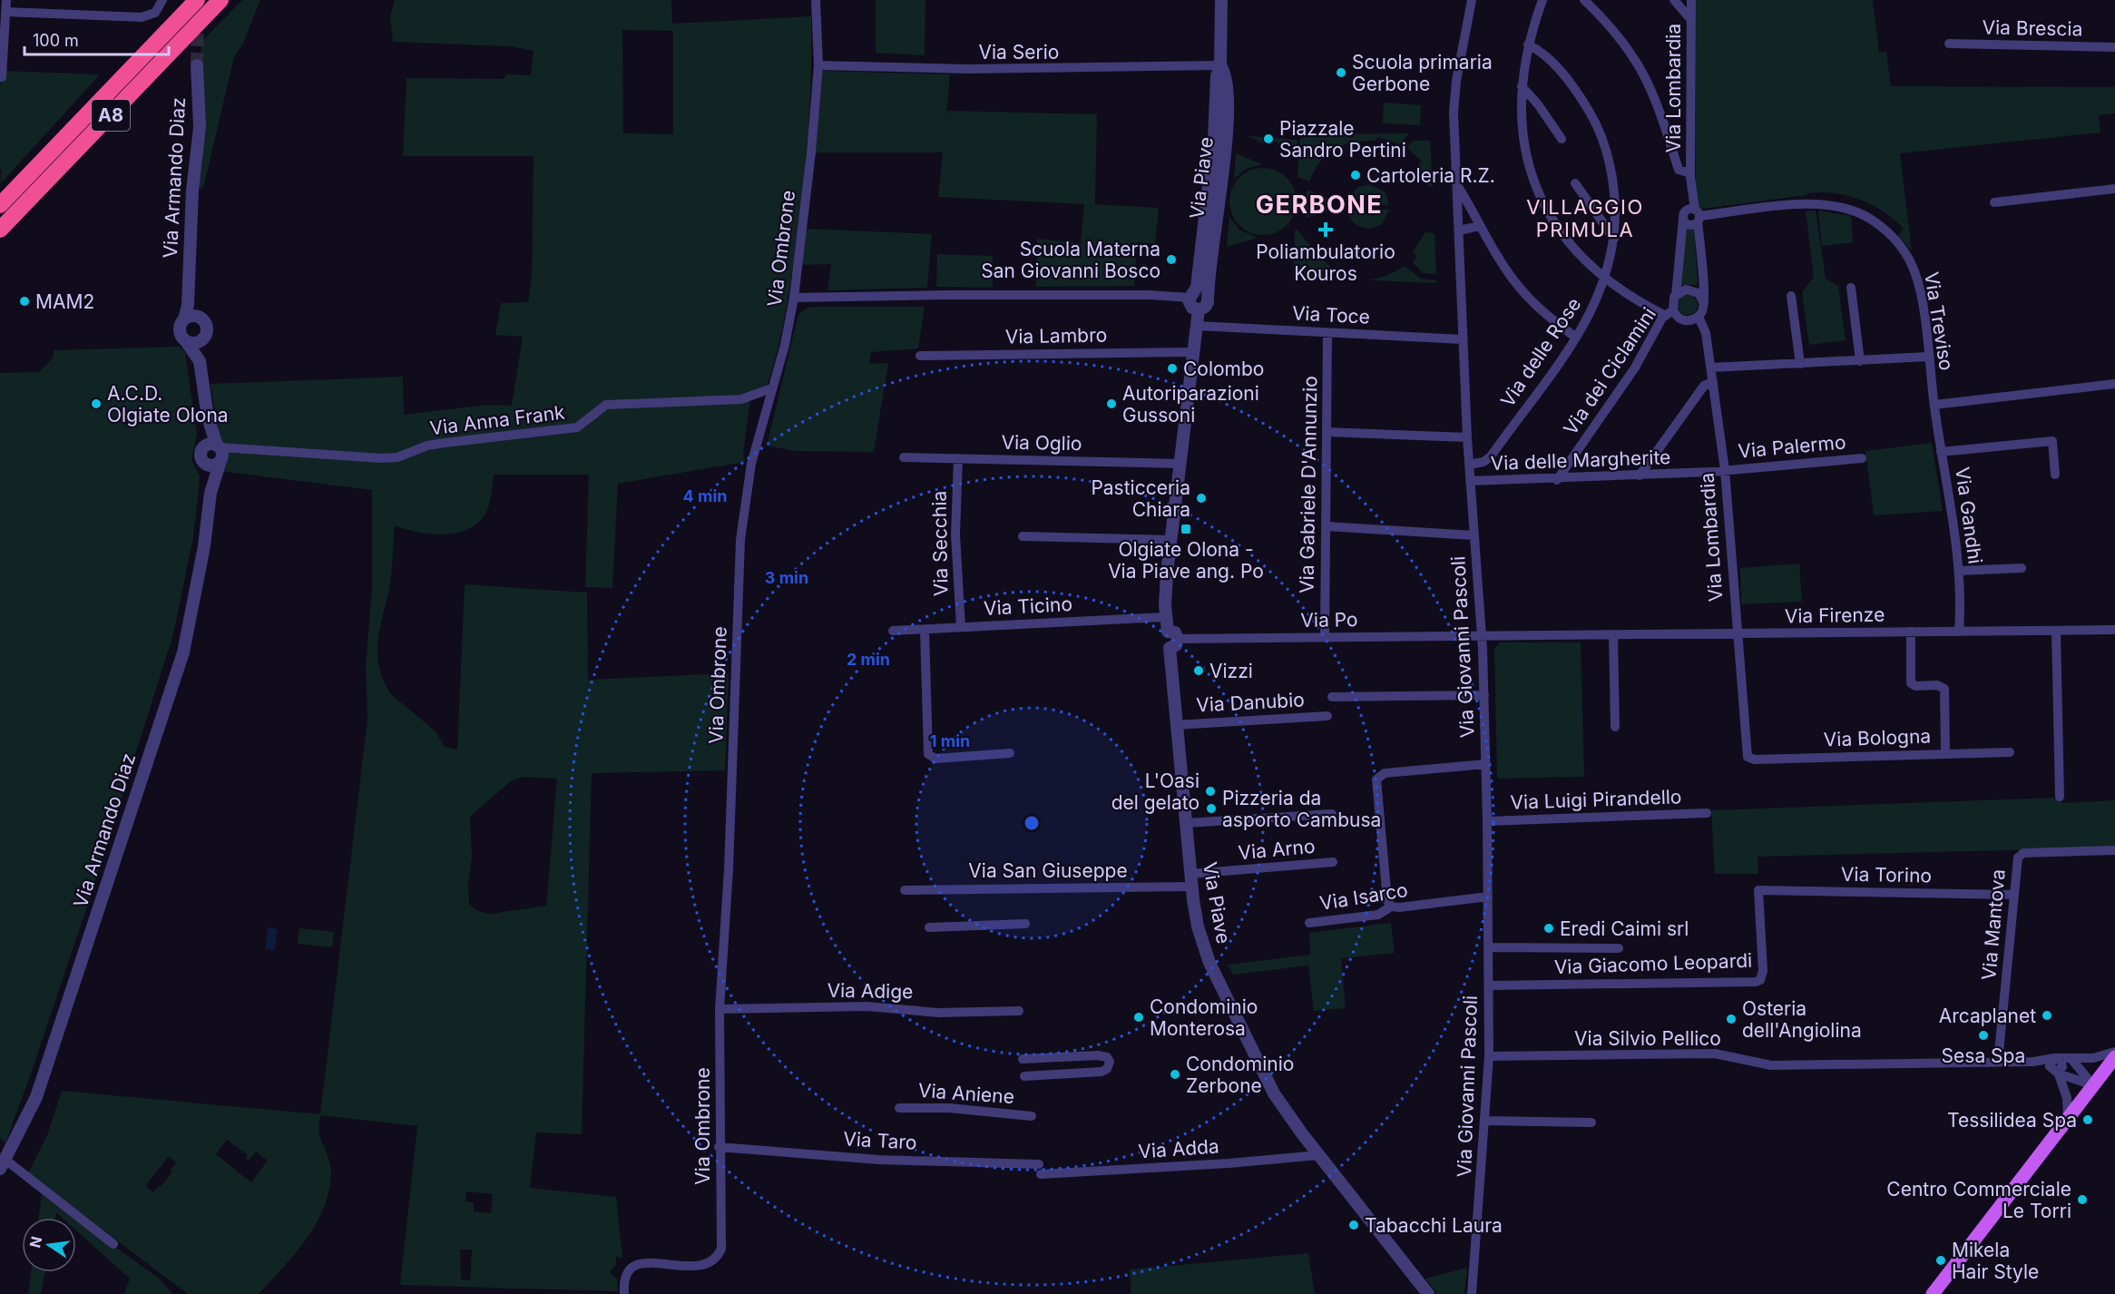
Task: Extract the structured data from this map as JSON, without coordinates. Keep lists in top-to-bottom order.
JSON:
{
  "streets": {
    "highway": ["A8"],
    "street": [
      "Via Brescia",
      "Via Serio",
      "Via Lombardia",
      "Via Armando Diaz",
      "Via Piave",
      "Via Ombrone",
      "Via Toce",
      "Via Treviso",
      "Via Lambro",
      "Via delle Rose",
      "Via dei Ciclamini",
      "Via Anna Frank",
      "Via Oglio",
      "Via Palermo",
      "Via delle Margherite",
      "Via Gabriele D'Annunzio",
      "Via Gandhi",
      "Via Secchia",
      "Via Ticino",
      "Via Firenze",
      "Via Po",
      "Via Giovanni Pascoli",
      "Via Danubio",
      "Via Bologna",
      "Via Luigi Pirandello",
      "Via Arno",
      "Via San Giuseppe",
      "Via Torino",
      "Via Isarco",
      "Via Mantova",
      "Via Giacomo Leopardi",
      "Via Adige",
      "Via Silvio Pellico",
      "Via Aniene",
      "Via Taro",
      "Via Adda"
    ]
  },
  "crossings": [
    ["Via Serio", "Via Piave"],
    ["Via Serio", "Via Ombrone"],
    ["Via Lombardia", "Via Treviso"],
    ["Via Lombardia", "Via dei Ciclamini"],
    ["Via Lombardia", "Via Palermo"],
    ["Via Lombardia", "Via delle Margherite"],
    ["Via Lombardia", "Via Firenze"],
    ["Via Lombardia", "Via Bologna"],
    ["Via Armando Diaz", "Via Anna Frank"],
    ["Via Piave", "Via Toce"],
    ["Via Piave", "Via Lambro"],
    ["Via Piave", "Via Oglio"],
    ["Via Piave", "Via Ticino"],
    ["Via Piave", "Via Po"],
    ["Via Piave", "Via Danubio"],
    ["Via Piave", "Via Arno"],
    ["Via Piave", "Via San Giuseppe"],
    ["Via Piave", "Via Adda"],
    ["Via Ombrone", "Via Anna Frank"],
    ["Via Ombrone", "Via Adige"],
    ["Via Ombrone", "Via Taro"],
    ["Via Toce", "Via Gabriele D'Annunzio"],
    ["Via Toce", "Via Giovanni Pascoli"],
    ["Via Treviso", "Via Gandhi"],
    ["Via delle Rose", "Via Giovanni Pascoli"],
    ["Via dei Ciclamini", "Via delle Margherite"],
    ["Via Oglio", "Via Secchia"],
    ["Via Palermo", "Via delle Margherite"],
    ["Via delle Margherite", "Via Giovanni Pascoli"],
    ["Via Gabriele D'Annunzio", "Via Po"],
    ["Via Gandhi", "Via Firenze"],
    ["Via Secchia", "Via Ticino"],
    ["Via Firenze", "Via Po"],
    ["Via Firenze", "Via Giovanni Pascoli"],
    ["Via Po", "Via Giovanni Pascoli"],
    ["Via Giovanni Pascoli", "Via Luigi Pirandello"],
    ["Via Giovanni Pascoli", "Via Isarco"],
    ["Via Giovanni Pascoli", "Via Giacomo Leopardi"],
    ["Via Giovanni Pascoli", "Via Silvio Pellico"],
    ["Via Arno", "Via San Giuseppe"],
    ["Via Torino", "Via Mantova"],
    ["Via Torino", "Via Giacomo Leopardi"],
    ["Via Mantova", "Via Silvio Pellico"],
    ["Via Taro", "Via Adda"]
  ],
  "districts": ["GERBONE", "VILLAGGIO PRIMULA"],
  "places": {
    "other": [
      "Scuola primaria Gerbone",
      "Piazzale Sandro Pertini",
      "Cartoleria R.Z.",
      "Scuola Materna San Giovanni Bosco",
      "MAM2",
      "Colombo",
      "A.C.D. Olgiate Olona",
      "Autoriparazioni Gussoni",
      "Pasticceria Chiara",
      "Vizzi",
      "L'Oasi del gelato",
      "Pizzeria da asporto Cambusa",
      "Eredi Caimi srl",
      "Arcaplanet",
      "Condominio Monterosa",
      "Osteria dell'Angiolina",
      "Sesa Spa",
      "Condominio Zerbone",
      "Tessilidea Spa",
      "Centro Commerciale Le Torri",
      "Tabacchi Laura",
      "Mikela Hair Style"
    ],
    "health": ["Poliambulatorio Kouros"],
    "transit": ["Olgiate Olona - Via Piave ang. Po"]
  },
  "scale_bar": "100 m",
  "north": "left",
  "rings": [
    "4 min",
    "3 min",
    "2 min",
    "1 min"
  ]
}
